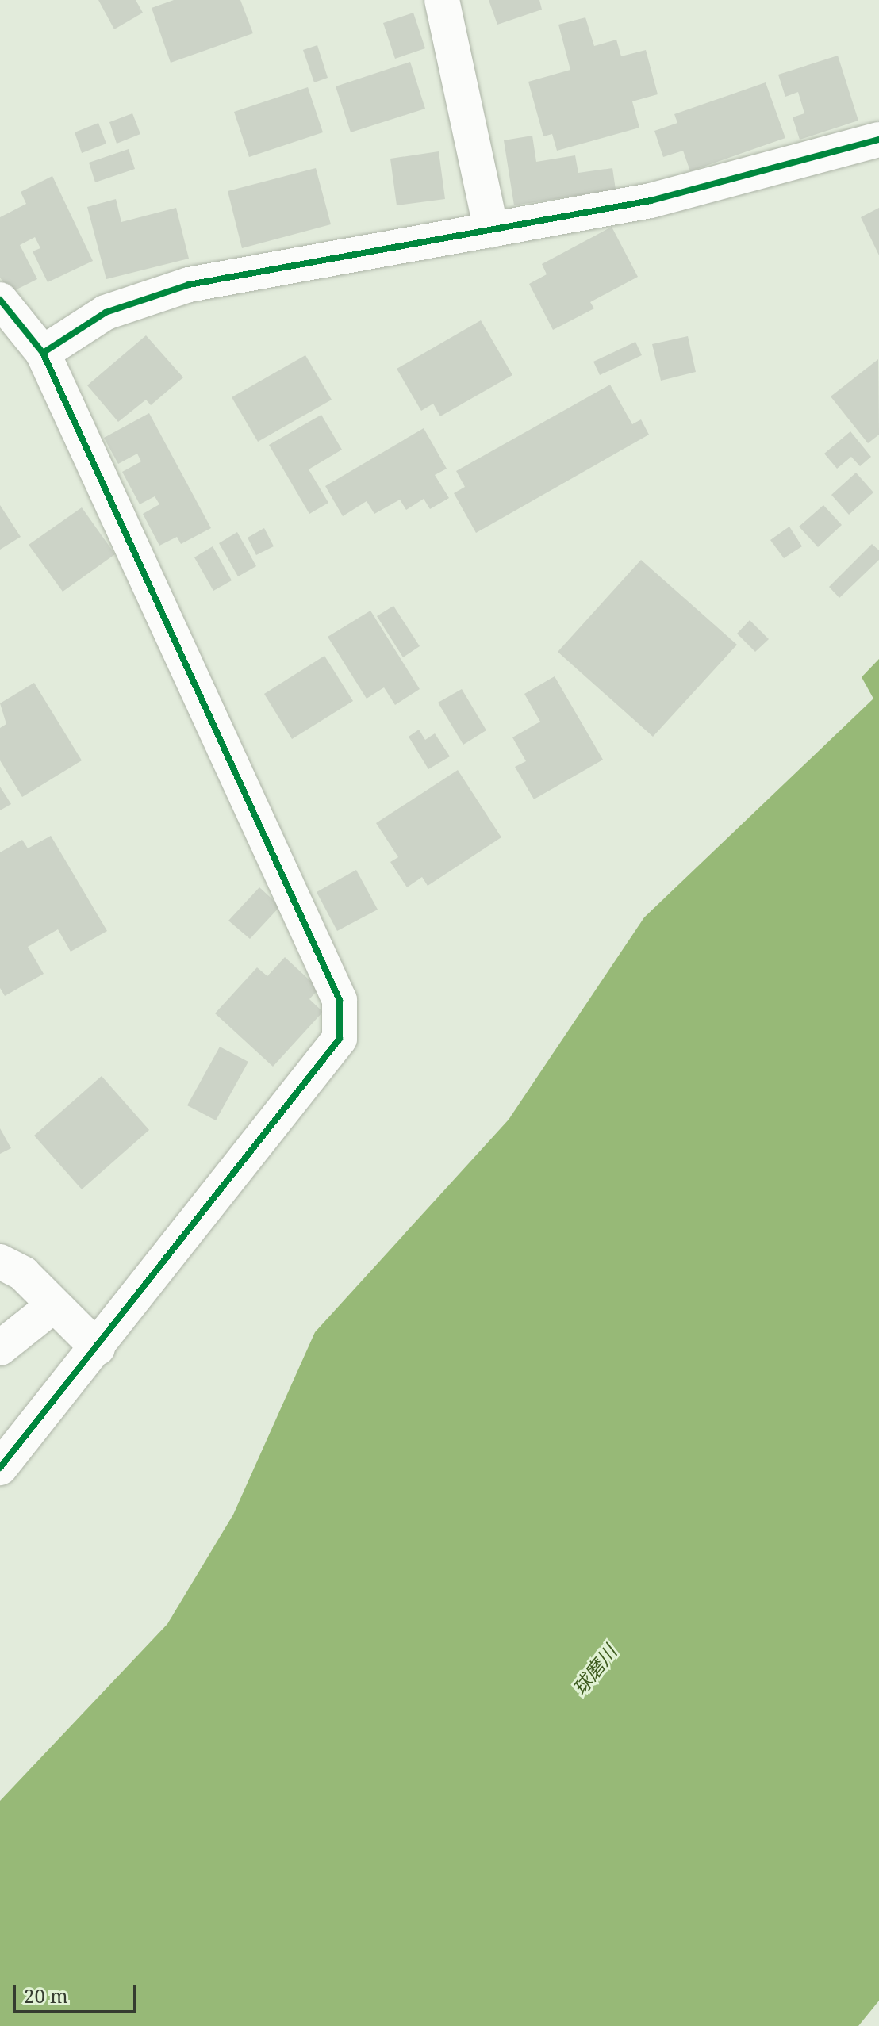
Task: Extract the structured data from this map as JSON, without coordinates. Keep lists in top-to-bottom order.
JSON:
{
  "water": ["球磨川"],
  "scale_bar": "20 m"
}
